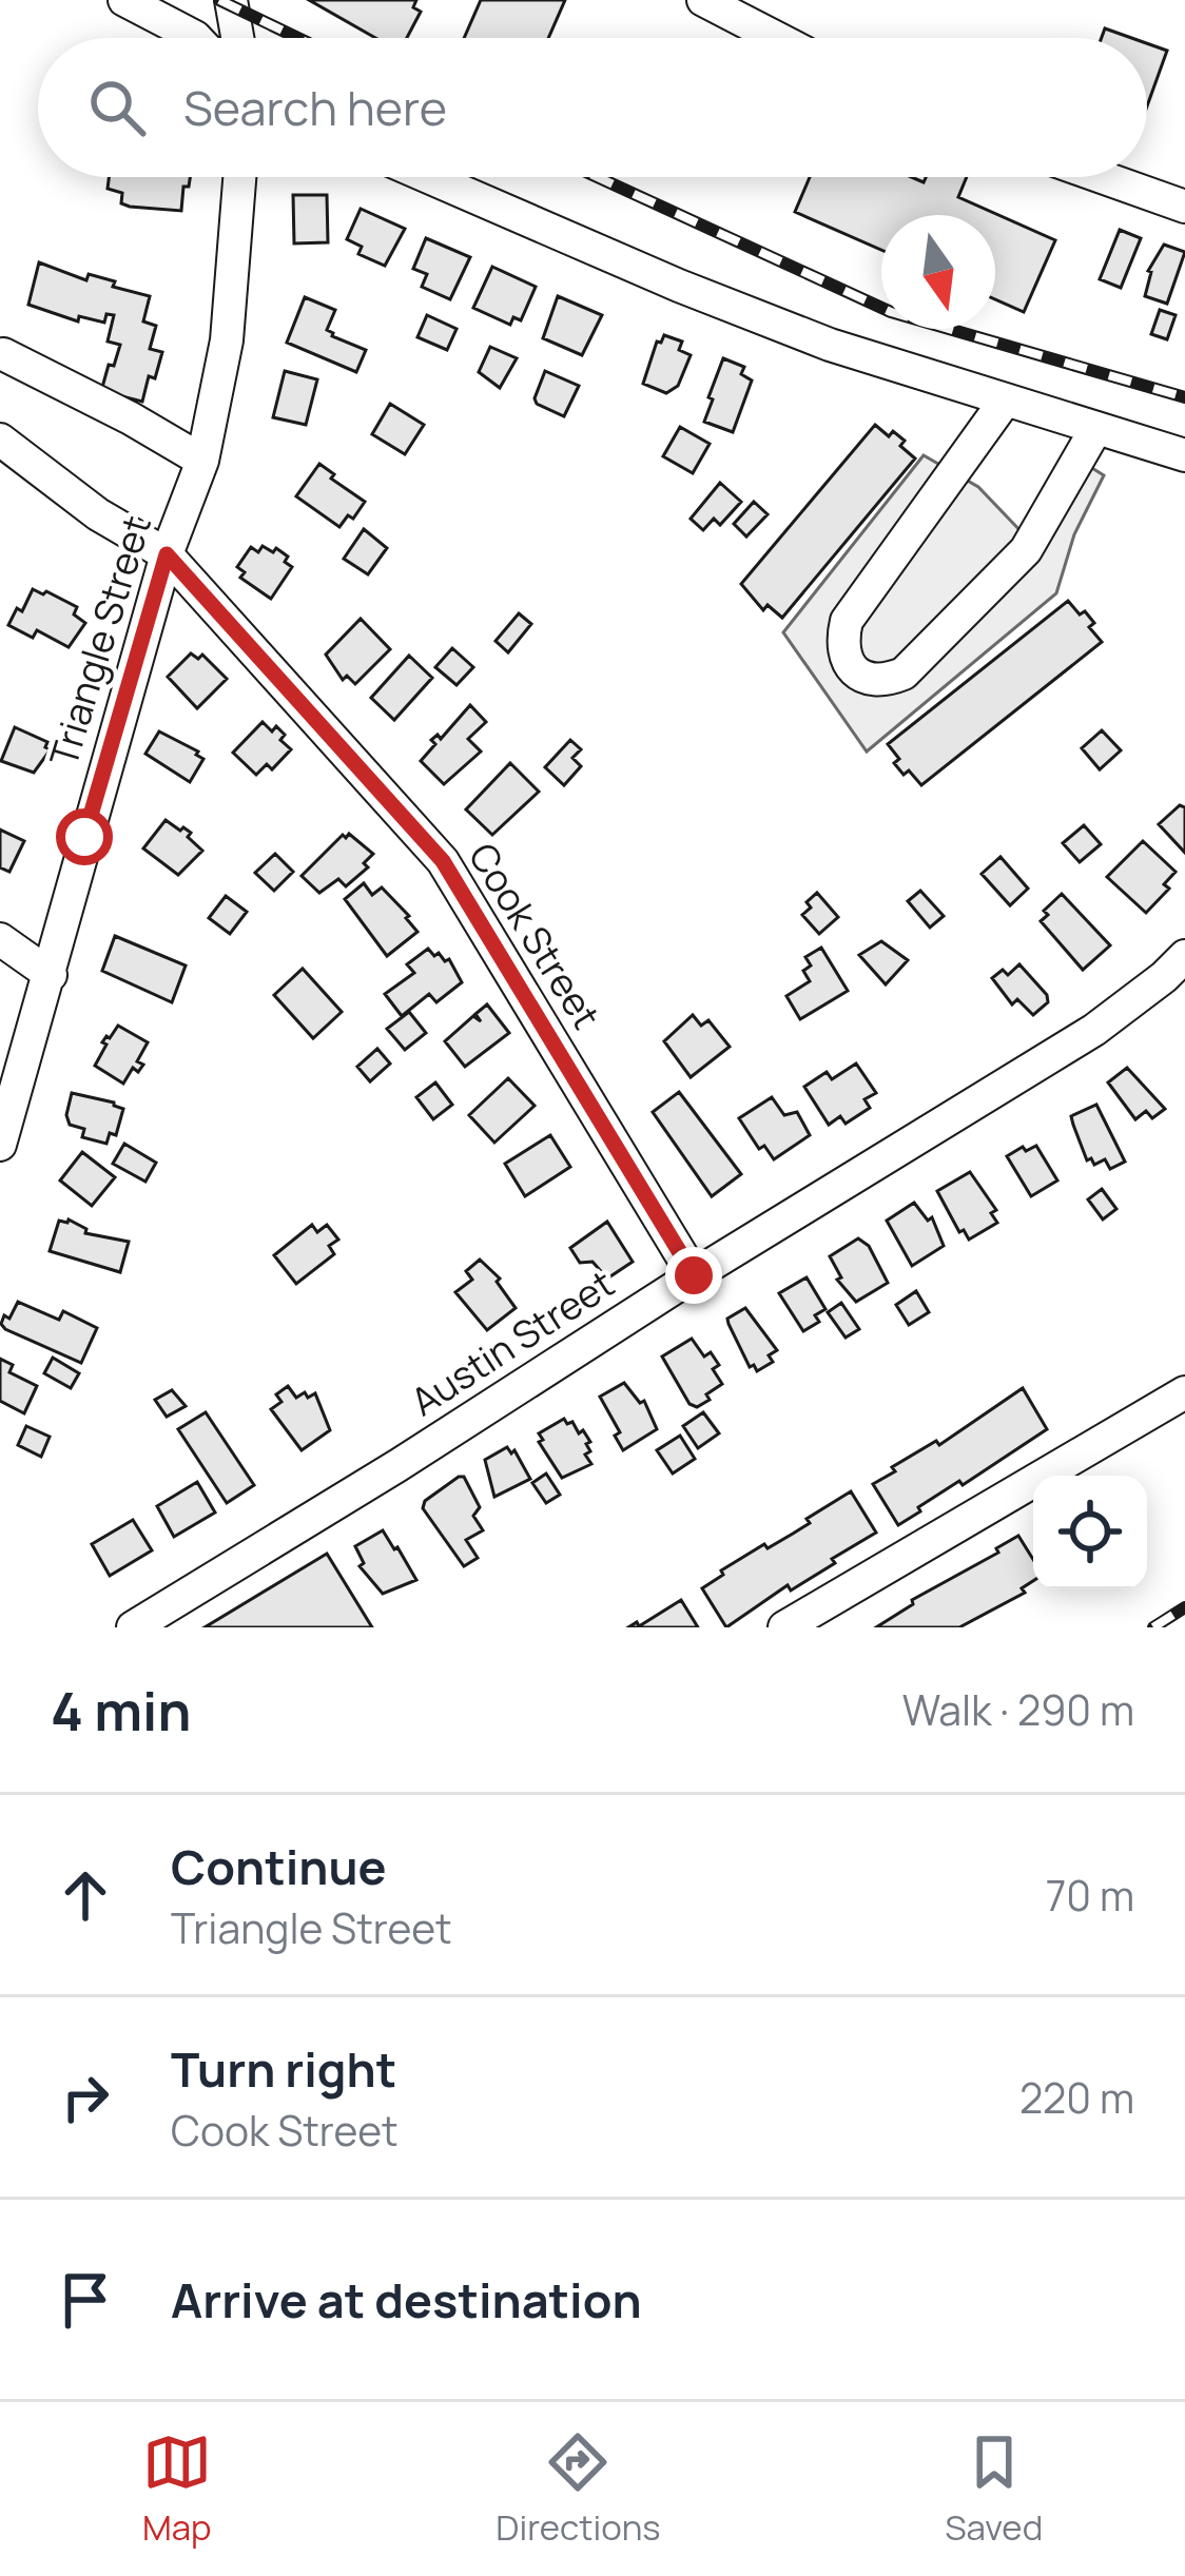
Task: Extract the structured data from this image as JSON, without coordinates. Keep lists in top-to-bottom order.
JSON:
{
  "streets": {
    "street": ["Triangle Street", "Cook Street", "Austin Street"]
  },
  "crossings": [
    ["Triangle Street", "Cook Street"],
    ["Cook Street", "Austin Street"]
  ],
  "north": "bottom",
  "page": {
    "search": "Search here",
    "heading": ["4 min", "Walk · 290 m"],
    "list": [
      ["Continue", "Triangle Street", "70 m"],
      ["Turn right", "Cook Street", "220 m"],
      "Arrive at destination"
    ],
    "nav": ["Map", "Directions", "Saved"]
  }
}
